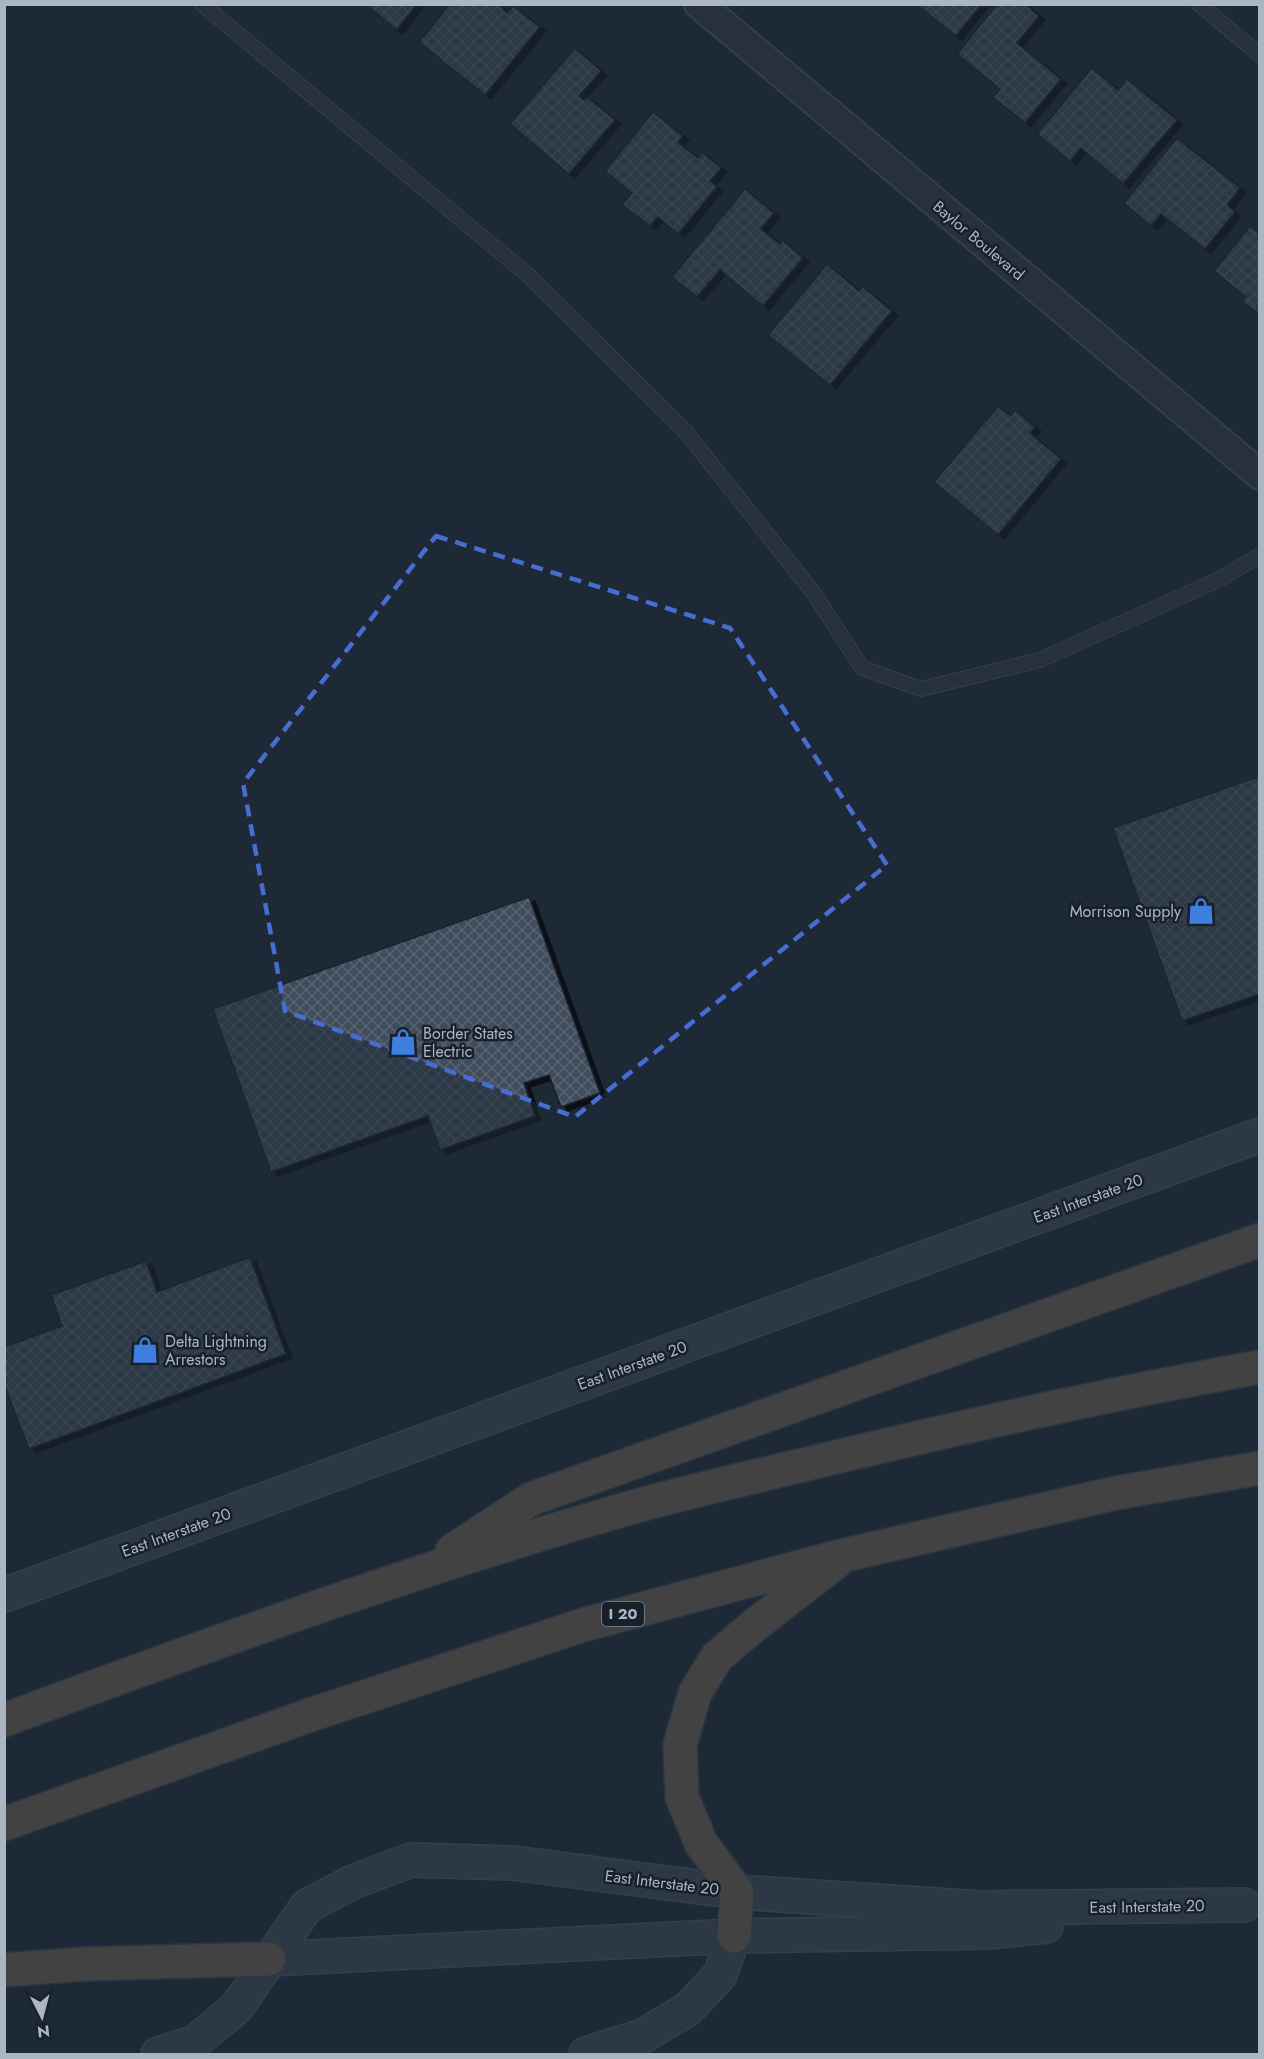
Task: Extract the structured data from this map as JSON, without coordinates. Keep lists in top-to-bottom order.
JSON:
{
  "streets": {
    "highway": ["I 20"],
    "main road": ["East Interstate 20"],
    "street": ["Baylor Boulevard"]
  },
  "places": {
    "shop": ["Morrison Supply", "Border States Electric", "Delta Lightning Arrestors"]
  },
  "north": "bottom"
}
